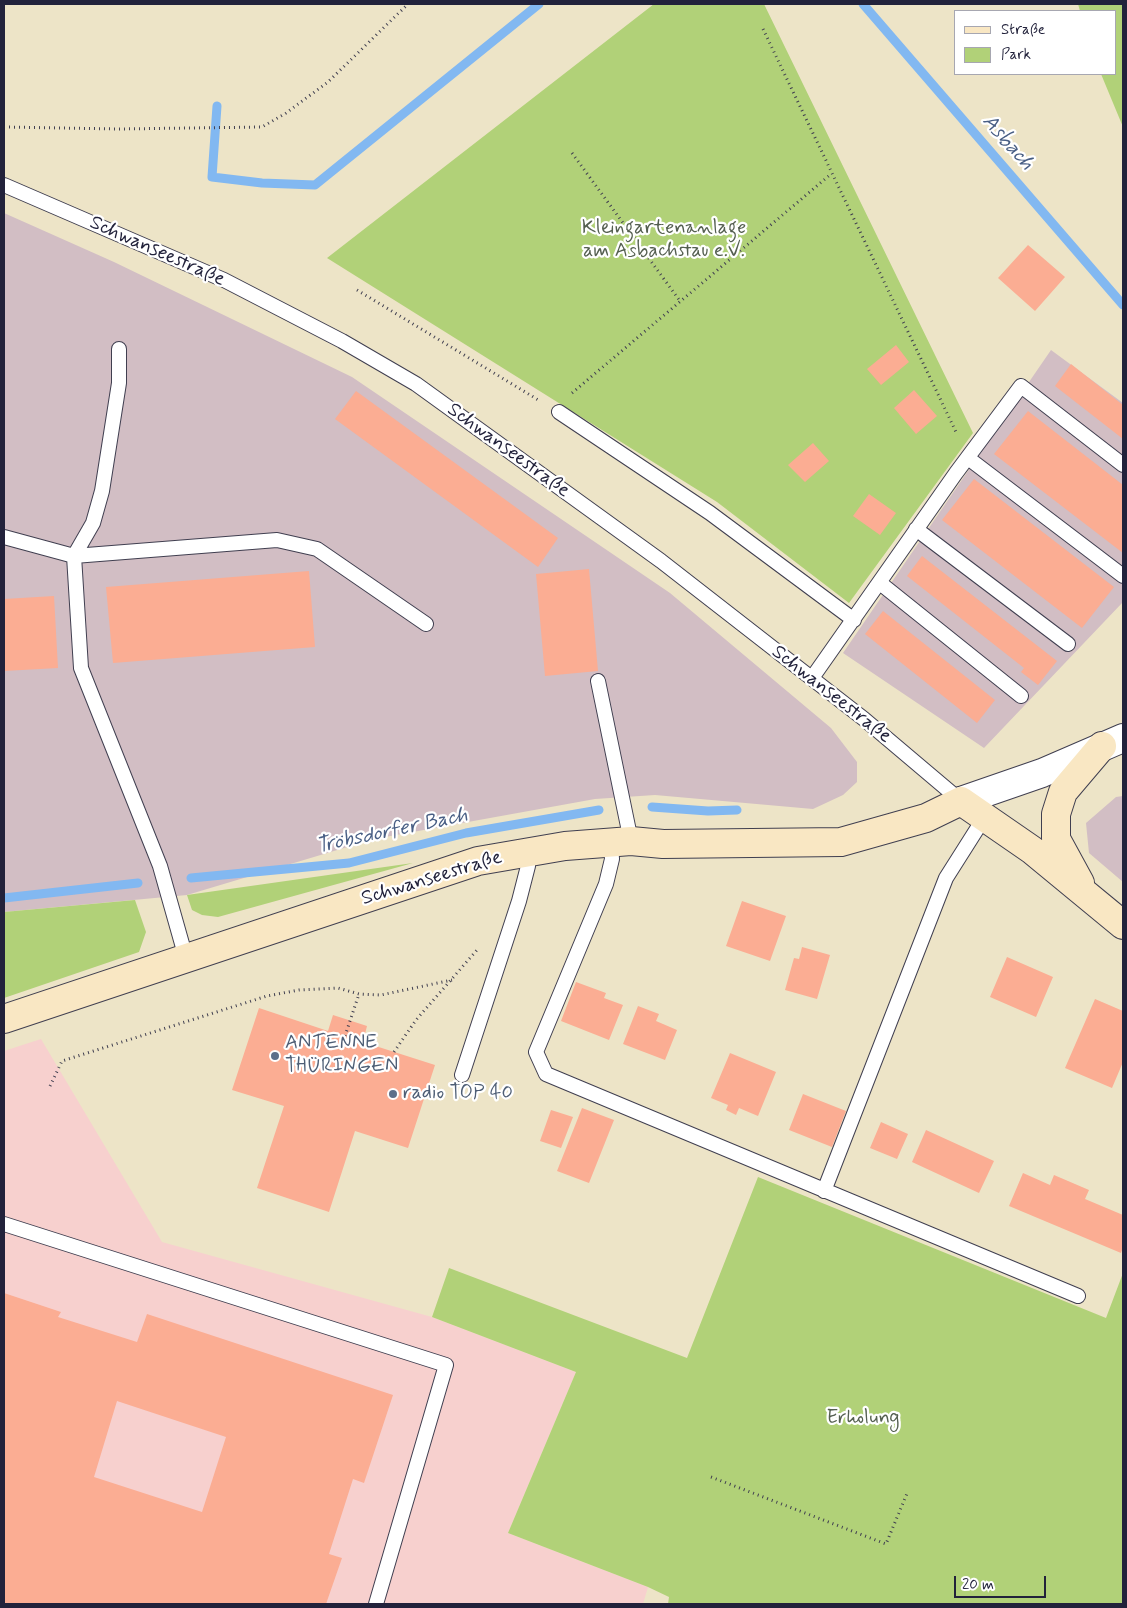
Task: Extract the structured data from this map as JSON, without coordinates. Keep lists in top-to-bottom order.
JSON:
{
  "streets": {
    "street": ["Schwanseestraße"]
  },
  "water": ["Asbach", "Tröbsdorfer Bach"],
  "parks": ["Kleingartenanlage am Asbachstau e.V.", "Erholung"],
  "places": ["ANTENNE THÜRINGEN", "radio TOP 40"],
  "legend": ["Straße", "Park"],
  "scale_bar": "20 m"
}
